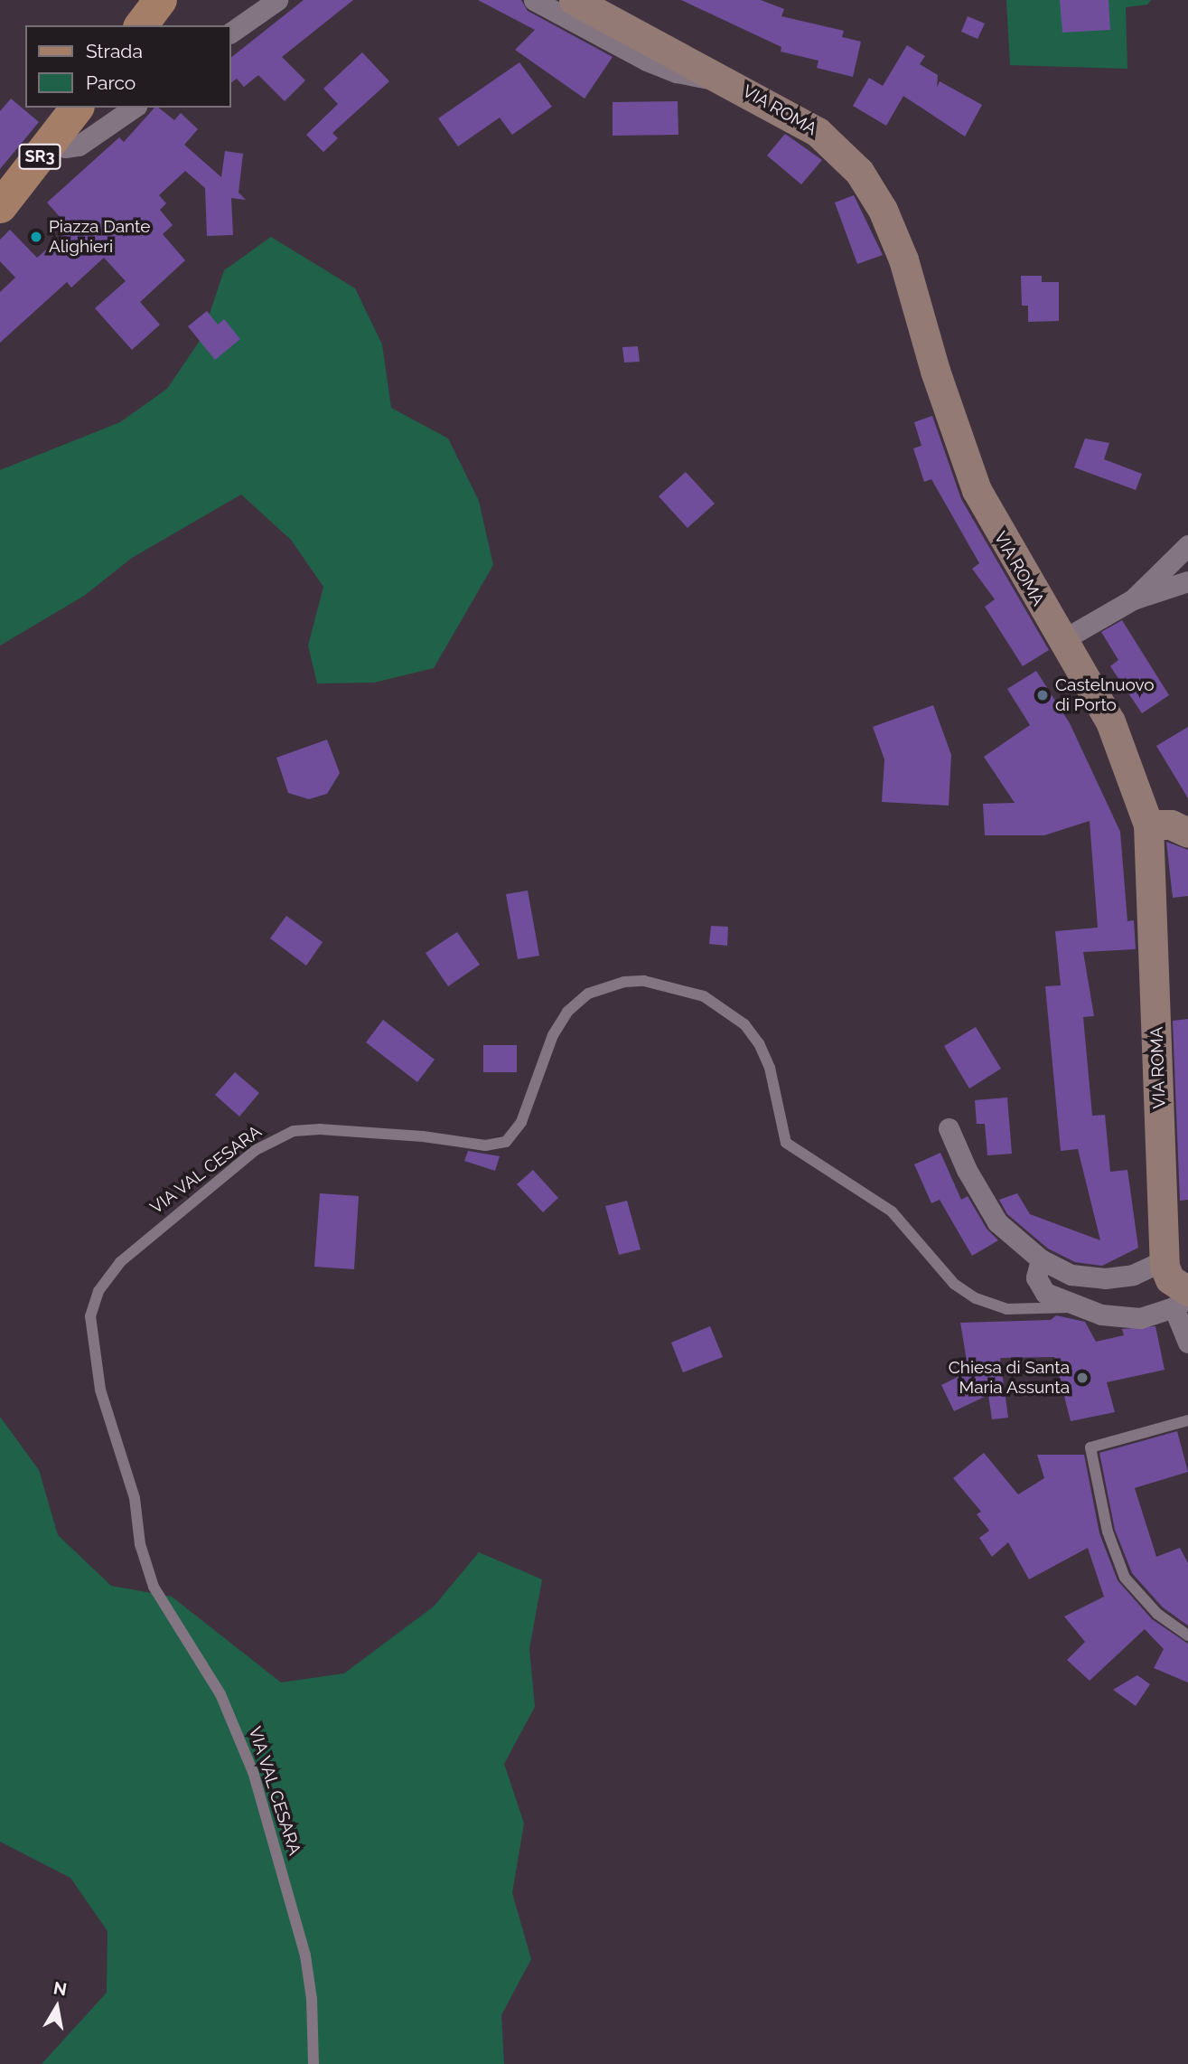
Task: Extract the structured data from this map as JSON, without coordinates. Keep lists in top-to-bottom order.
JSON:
{
  "streets": {
    "main road": ["VIA ROMA", "SR3"],
    "lane": ["VIA VAL CESARA"]
  },
  "places": ["Piazza Dante Alighieri", "Castelnuovo di Porto", "Chiesa di Santa Maria Assunta"],
  "legend": ["Strada", "Parco"],
  "north": "top"
}
